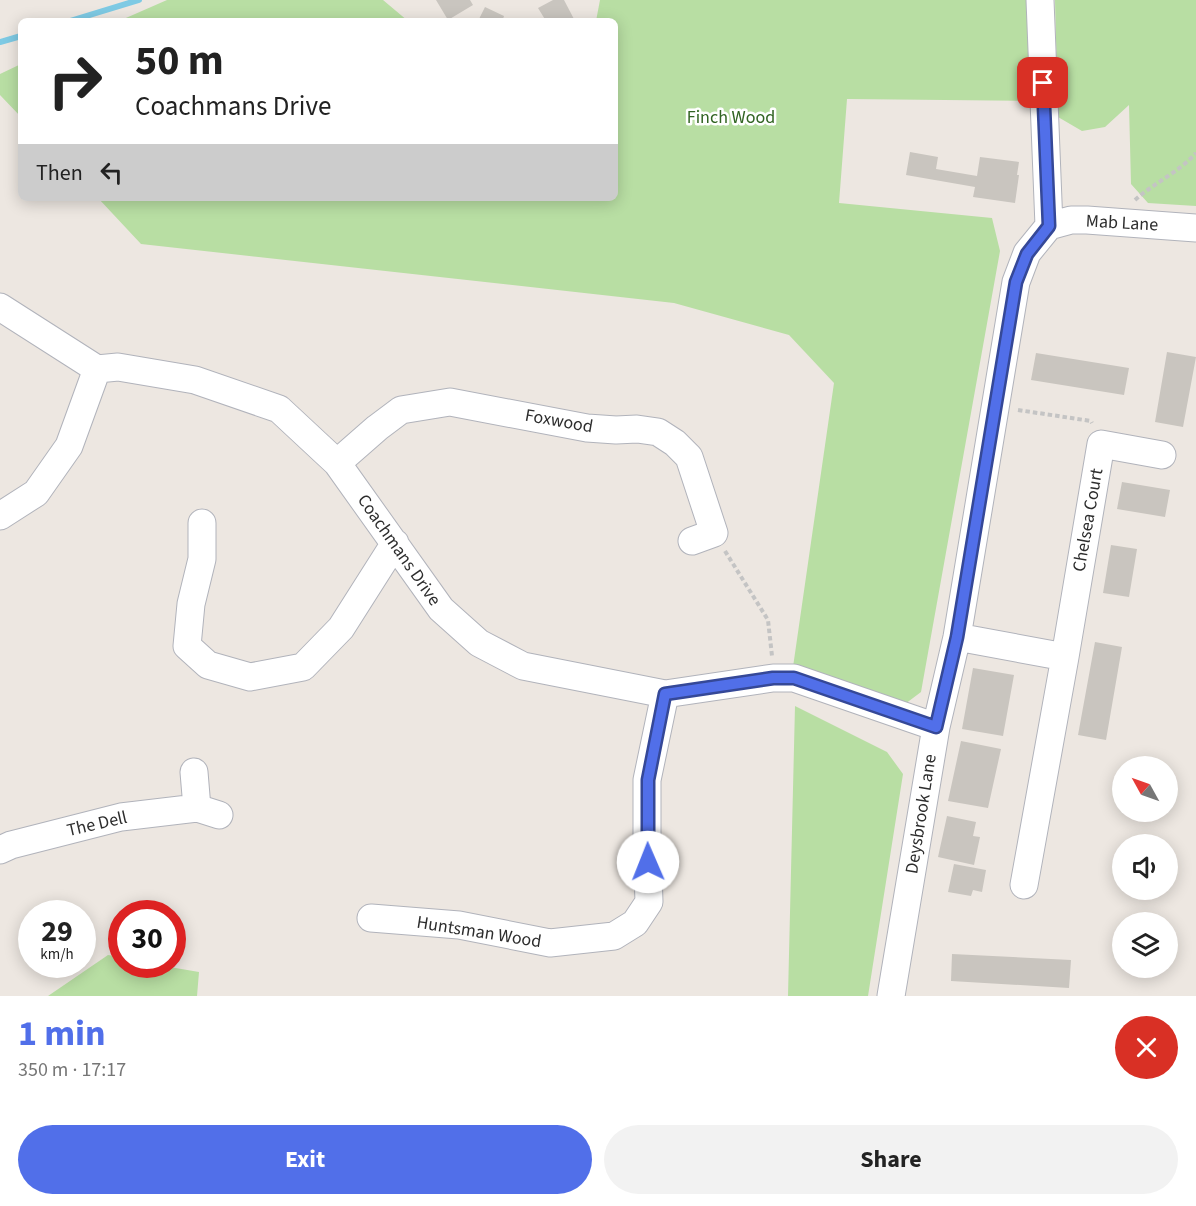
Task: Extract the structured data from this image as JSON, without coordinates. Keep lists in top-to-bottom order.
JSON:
{
  "streets": {
    "street": [
      "Mab Lane",
      "Foxwood",
      "Chelsea Court",
      "Coachmans Drive",
      "Deysbrook Lane",
      "The Dell",
      "Huntsman Wood"
    ]
  },
  "crossings": [
    ["Mab Lane", "Deysbrook Lane"],
    ["Foxwood", "Coachmans Drive"],
    ["Coachmans Drive", "Deysbrook Lane"],
    ["Coachmans Drive", "Huntsman Wood"]
  ],
  "parks": ["Finch Wood"],
  "north": "top left",
  "page": {
    "turn": ["50 m", "Coachmans Drive"],
    "then": "Then",
    "speed": "29 km/h",
    "limit": "30",
    "heading": ["1 min", "350 m · 17:17"],
    "buttons": ["Exit", "Share"]
  }
}
